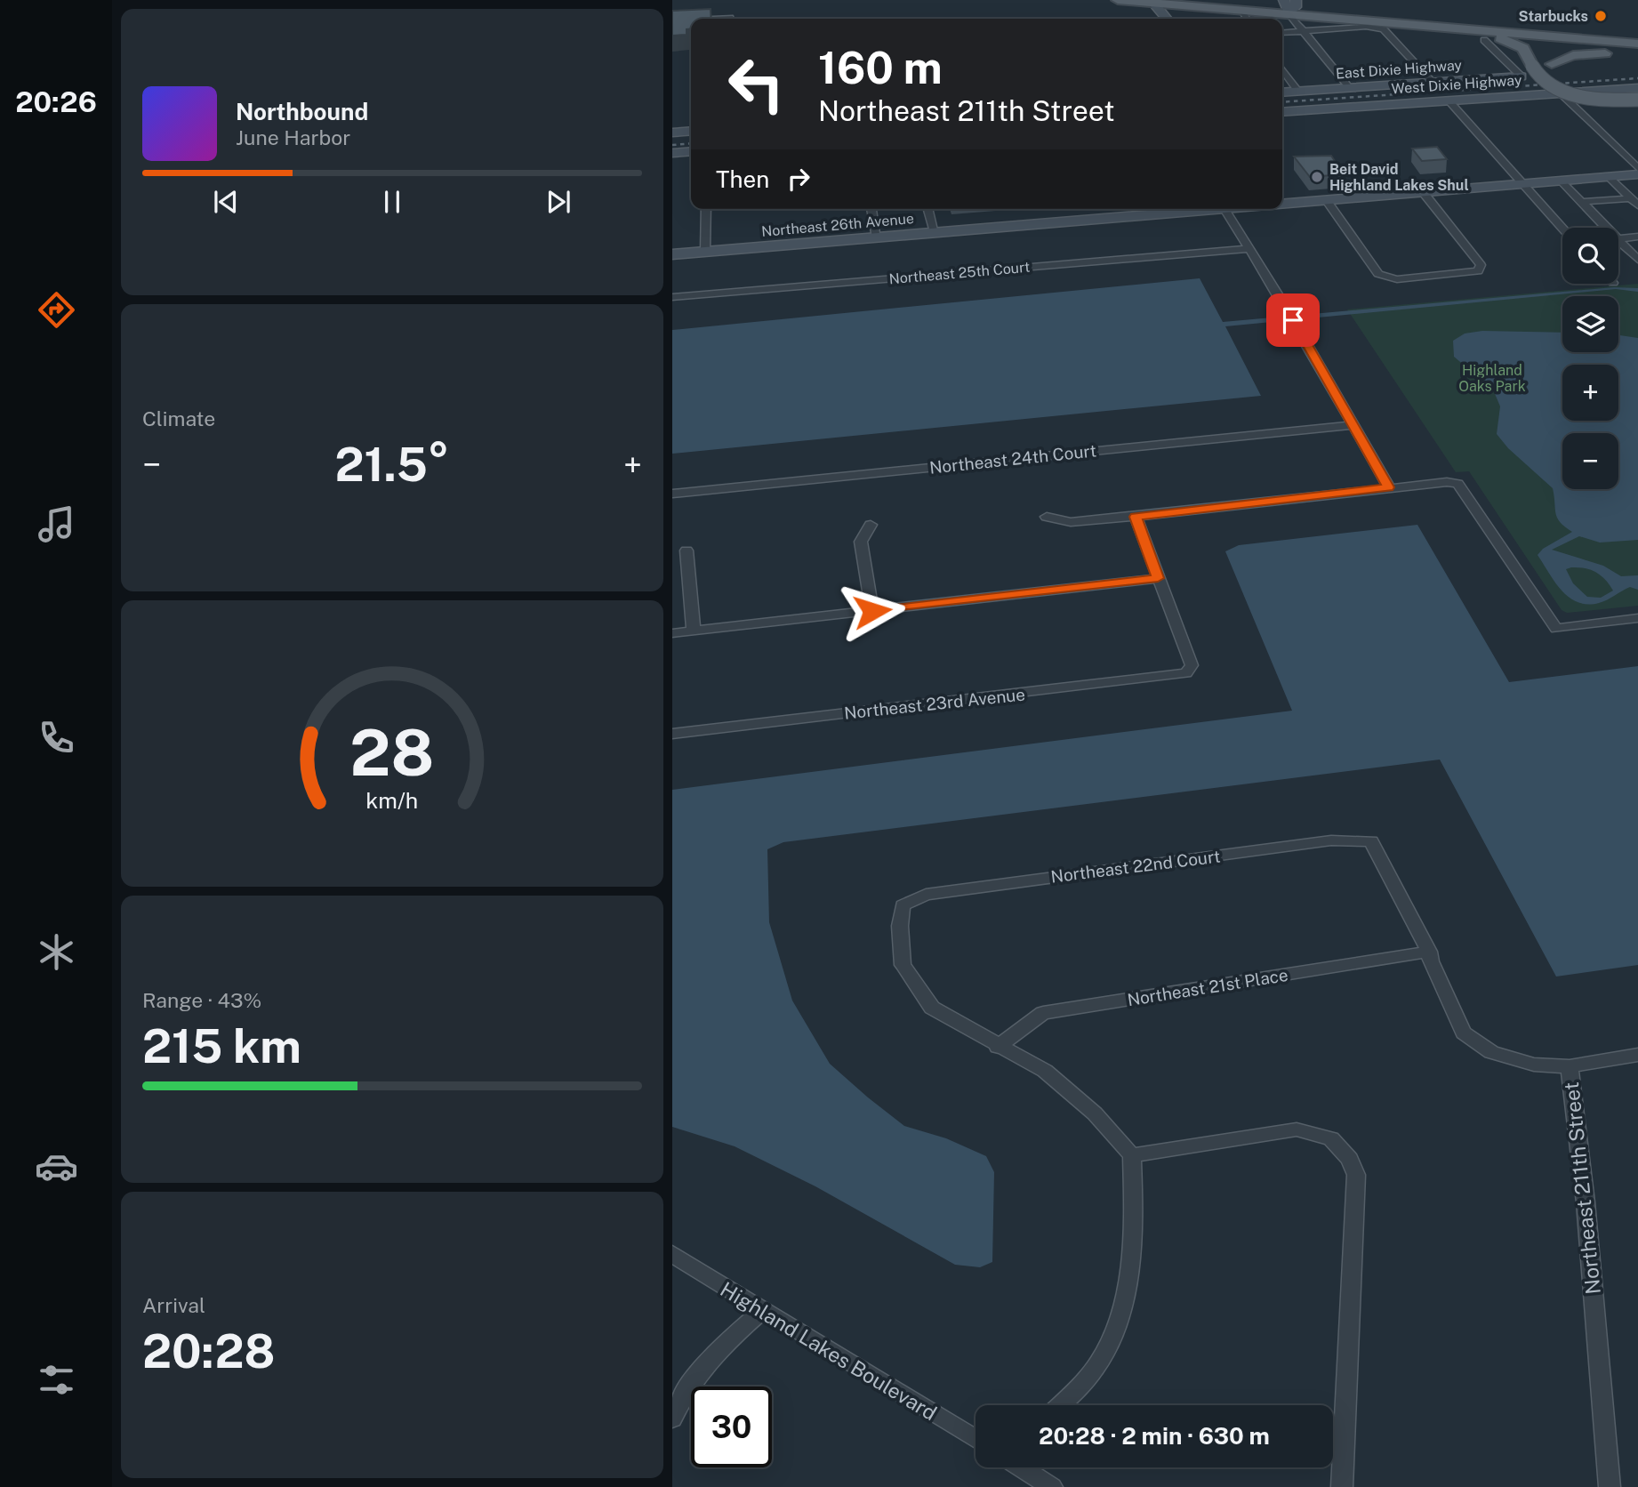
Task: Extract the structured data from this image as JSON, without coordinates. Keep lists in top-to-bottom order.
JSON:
{
  "streets": {
    "street": [
      "East Dixie Highway",
      "West Dixie Highway",
      "Northeast 26th Avenue",
      "Northeast 25th Court",
      "Northeast 24th Court",
      "Northeast 23rd Avenue",
      "Northeast 22nd Court",
      "Northeast 21st Place",
      "Northeast 211th Street",
      "Highland Lakes Boulevard"
    ]
  },
  "crossings": [
    ["Northeast 22nd Court", "Northeast 21st Place"],
    ["Northeast 22nd Court", "Northeast 211th Street"],
    ["Northeast 21st Place", "Northeast 211th Street"]
  ],
  "parks": ["Highland Oaks Park"],
  "places": ["Starbucks", "Beit David Highland Lakes Shul"],
  "page": {
    "tabs": "20:26",
    "turn": ["160 m", "Northeast 211th Street"],
    "song": ["Northbound", "June Harbor"],
    "then": "Then",
    "map_buttons": ["+", "−"],
    "tile": [
      "Climate",
      ["Range · 43%", "215 km"],
      ["Arrival", "20:28"]
    ],
    "heat": ["−", "21.5°", "+"],
    "limit": "30",
    "trip": "20:28 · 2 min · 630 m",
    "gauge": ["28", "km/h"]
  }
}
